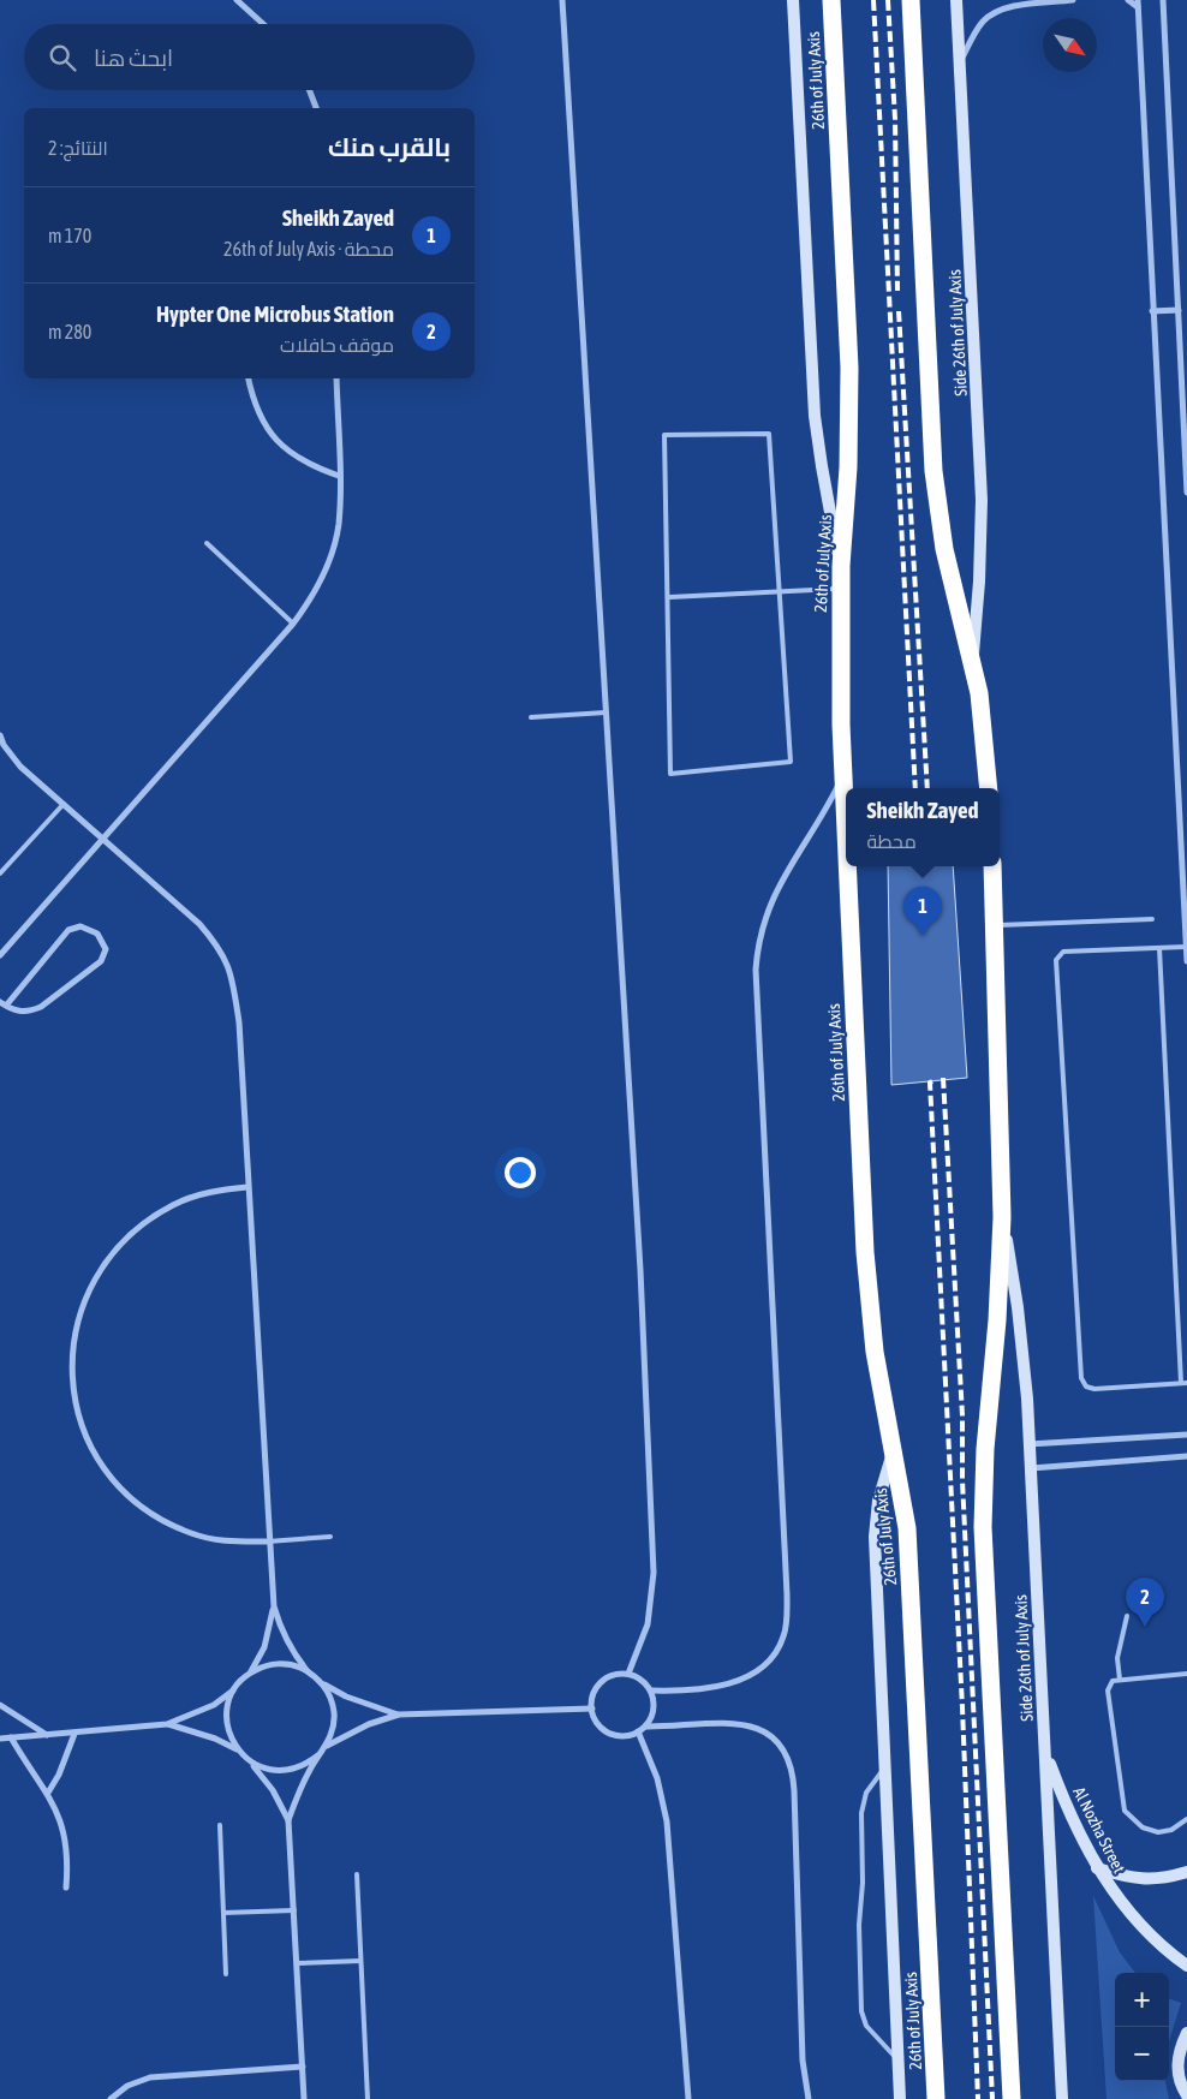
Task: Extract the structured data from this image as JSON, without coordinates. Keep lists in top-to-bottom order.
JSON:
{
  "streets": {
    "highway": ["26th of July Axis"],
    "main road": ["Side 26th of July Axis", "Al Nozha Street"]
  },
  "crossings": [
    ["Side 26th of July Axis", "Al Nozha Street"]
  ],
  "north": "bottom right",
  "page": {
    "search": "ابحث هنا",
    "heading": ["بالقرب منك", "النتائج: 2"],
    "list": [
      {
        "mark": "1",
        "name": "Sheikh Zayed",
        "note": "محطة · 26th of July Axis",
        "value": "170 m"
      },
      {
        "mark": "2",
        "name": "Hypter One Microbus Station",
        "note": "موقف حافلات",
        "value": "280 m"
      }
    ],
    "popup": ["Sheikh Zayed", "محطة"],
    "pins": ["1", "2"],
    "map_buttons": ["+", "−"]
  }
}
